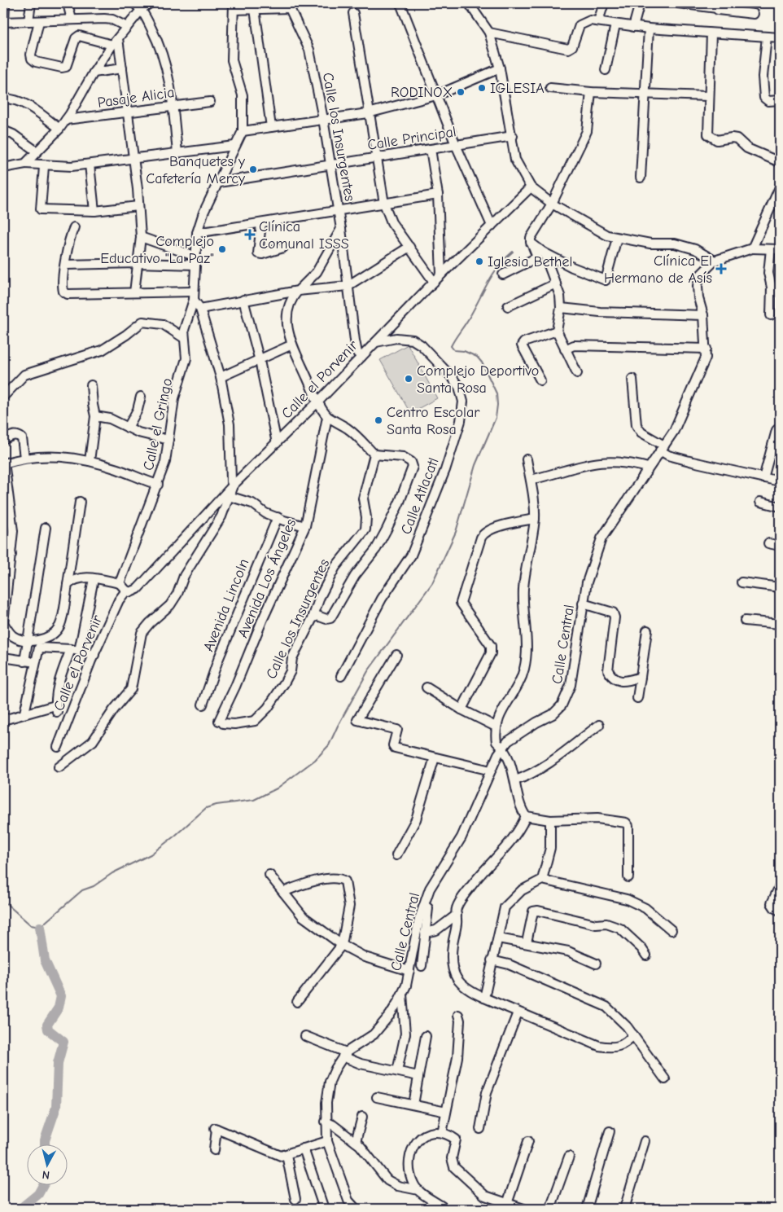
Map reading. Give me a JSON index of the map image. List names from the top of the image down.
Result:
{
  "streets": {
    "street": [
      "Pasaje Alicia",
      "Calle los Insurgentes",
      "Calle Principal",
      "Calle el Porvenir",
      "Calle el Gringo",
      "Calle Atlacatl",
      "Avenida Los Ángeles",
      "Avenida Lincoln",
      "Calle Central"
    ]
  },
  "crossings": [
    ["Calle los Insurgentes", "Calle Principal"],
    ["Calle los Insurgentes", "Calle el Porvenir"],
    ["Calle los Insurgentes", "Avenida Los Ángeles"],
    ["Calle Principal", "Calle el Gringo"],
    ["Calle el Porvenir", "Calle Atlacatl"]
  ],
  "places": {
    "other": [
      "IGLESIA",
      "RODINOX",
      "Banquetes y Cafetería Mercy",
      "Complejo Educativo \"La Paz\"",
      "Iglesia Bethel",
      "Complejo Deportivo Santa Rosa",
      "Centro Escolar Santa Rosa"
    ],
    "health": ["Clínica Comunal ISSS", "Clínica El Hermano de Asís"]
  },
  "north": "bottom"
}
